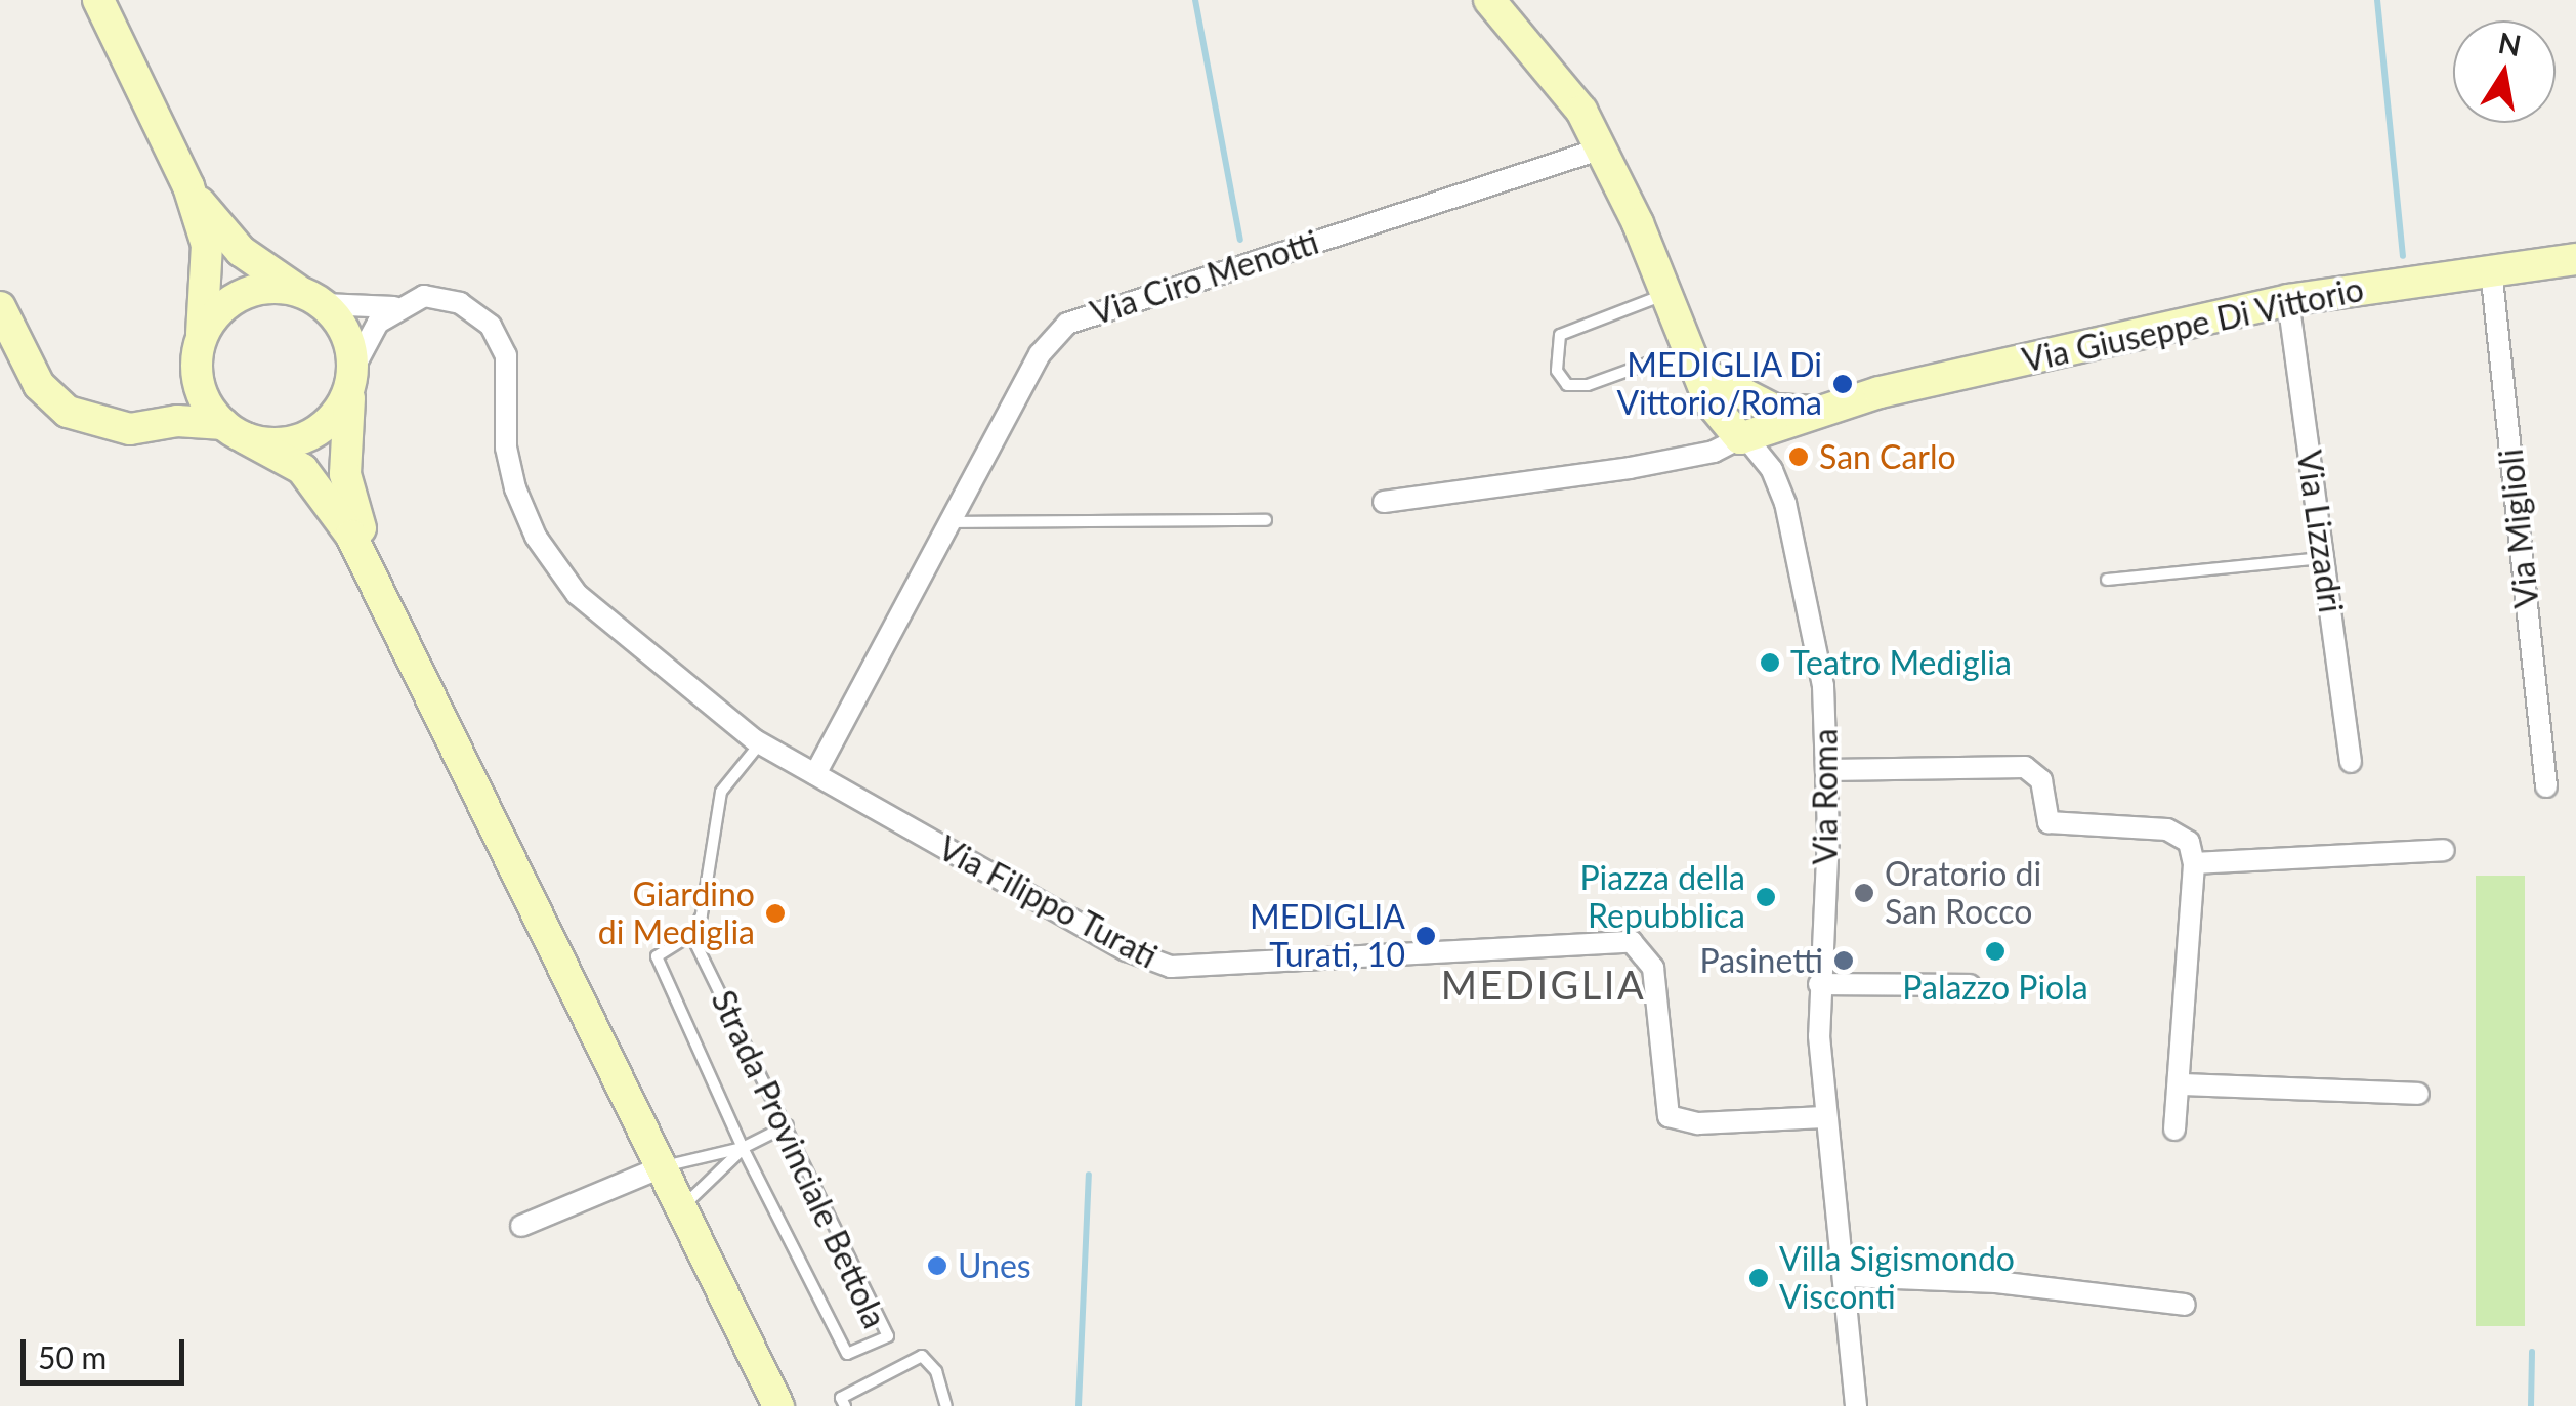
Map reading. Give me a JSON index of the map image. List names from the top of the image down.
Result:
{
  "streets": {
    "street": [
      "Via Ciro Menotti",
      "Via Giuseppe Di Vittorio",
      "Via Miglioli",
      "Via Lizzadri",
      "Via Roma",
      "Via Filippo Turati"
    ],
    "lane": ["Strada Provinciale Bettola"]
  },
  "crossings": [
    ["Via Ciro Menotti", "Via Roma"],
    ["Via Ciro Menotti", "Via Filippo Turati"],
    ["Via Giuseppe Di Vittorio", "Via Miglioli"],
    ["Via Giuseppe Di Vittorio", "Via Lizzadri"],
    ["Via Giuseppe Di Vittorio", "Via Roma"],
    ["Via Roma", "Via Filippo Turati"]
  ],
  "districts": ["MEDIGLIA"],
  "places": [
    "MEDIGLIA Di Vittorio/Roma",
    "San Carlo",
    "Teatro Mediglia",
    "Oratorio di San Rocco",
    "Piazza della Repubblica",
    "Giardino di Mediglia",
    "MEDIGLIA Turati, 10",
    "Palazzo Piola",
    "Pasinetti",
    "Unes",
    "Villa Sigismondo Visconti"
  ],
  "scale_bar": "50 m",
  "north": "top"
}
